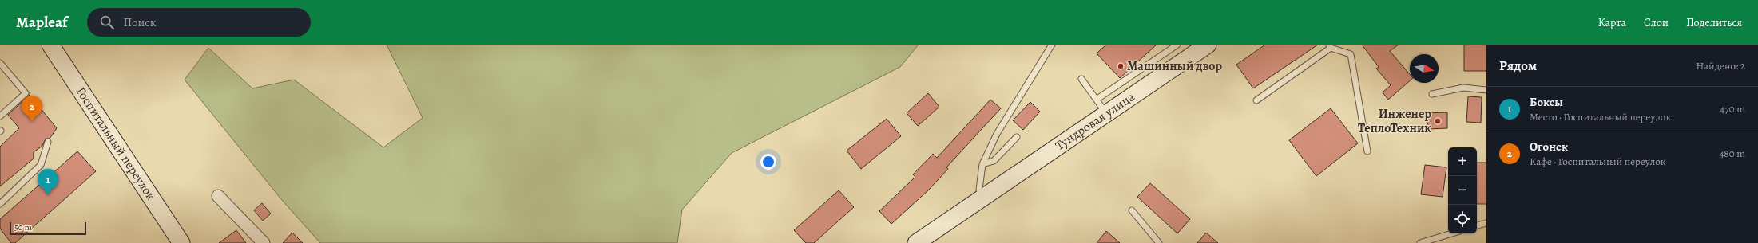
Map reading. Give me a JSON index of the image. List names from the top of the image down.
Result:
{
  "streets": {
    "main road": ["Тундровая улица", "Госпитальный переулок"]
  },
  "places": ["Машинный двор", "Инженер ТеплоТехник"],
  "scale_bar": "50 m",
  "north": "right",
  "page": {
    "header": "Mapleaf",
    "search": "Поиск",
    "nav": ["Карта", "Слои", "Поделиться"],
    "heading": ["Рядом", "Найдено: 2"],
    "list": [
      {
        "mark": "1",
        "name": "Боксы",
        "note": "Место · Госпитальный переулок",
        "value": "470 m"
      },
      {
        "mark": "2",
        "name": "Огонек",
        "note": "Кафе · Госпитальный переулок",
        "value": "480 m"
      }
    ],
    "pins": ["2", "1"],
    "map_buttons": ["+", "−"],
    "scale": "50 m"
  }
}
